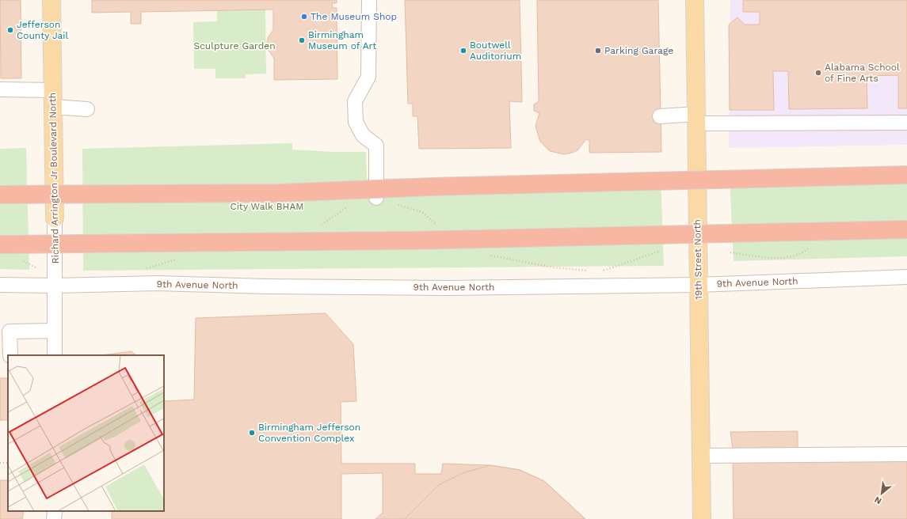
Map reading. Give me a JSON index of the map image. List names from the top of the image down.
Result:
{
  "streets": {
    "main road": ["Richard Arrington Jr Boulevard North", "19th Street North"],
    "street": ["9th Avenue North"]
  },
  "crossings": [
    ["Richard Arrington Jr Boulevard North", "9th Avenue North"],
    ["19th Street North", "9th Avenue North"]
  ],
  "parks": ["Sculpture Garden", "City Walk BHAM"],
  "places": [
    "The Museum Shop",
    "Jefferson County Jail",
    "Birmingham Museum of Art",
    "Boutwell Auditorium",
    "Parking Garage",
    "Alabama School of Fine Arts",
    "Birmingham Jefferson Convention Complex"
  ],
  "north": "bottom left"
}
